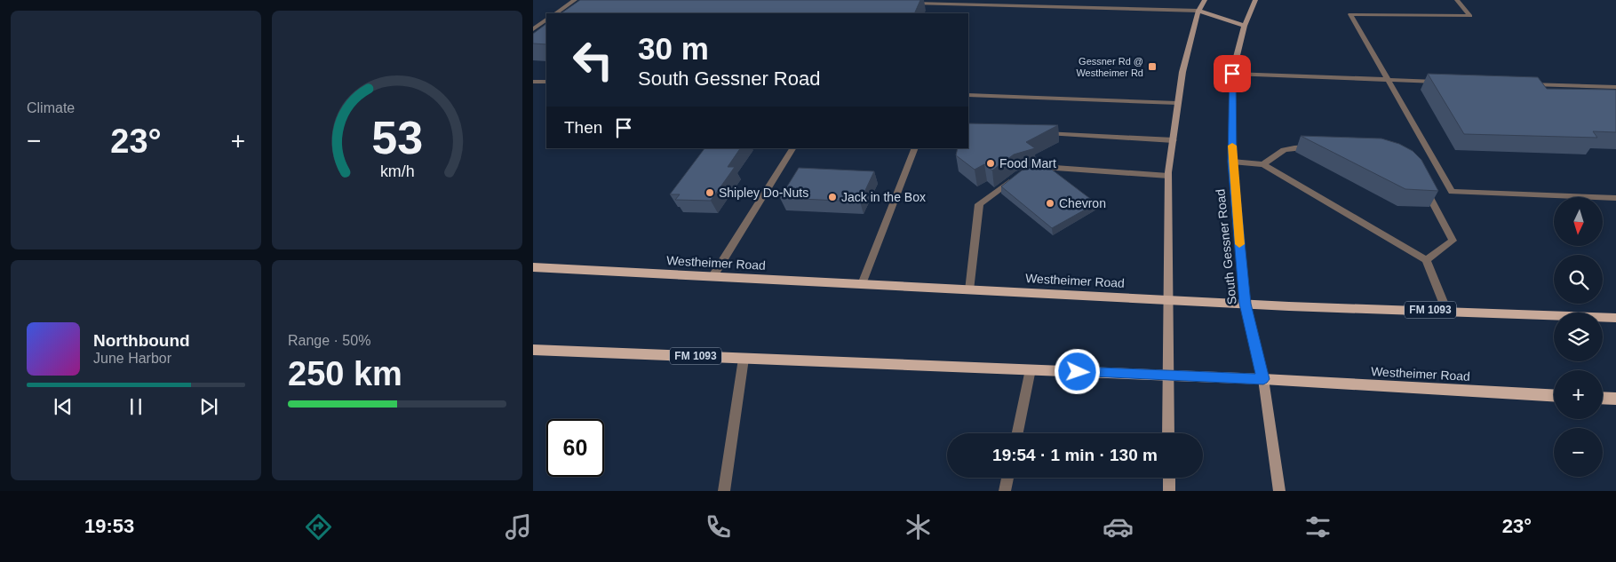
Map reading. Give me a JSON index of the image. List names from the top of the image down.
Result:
{
  "streets": {
    "main road": ["South Gessner Road", "Westheimer Road", "FM 1093"]
  },
  "crossings": [
    ["South Gessner Road", "Westheimer Road"]
  ],
  "places": {
    "transit": ["Gessner Rd @ Westheimer Rd"],
    "other": [
      "Food Mart",
      "Shipley Do-Nuts",
      "Jack in the Box",
      "Chevron"
    ]
  },
  "north": "bottom",
  "page": {
    "tile": [
      "Climate",
      ["Range · 50%", "250 km"]
    ],
    "turn": ["30 m", "South Gessner Road"],
    "then": "Then",
    "heat": ["−", "23°", "+"],
    "map_buttons": ["+", "−"],
    "song": ["Northbound", "June Harbor"],
    "limit": "60",
    "trip": "19:54 · 1 min · 130 m",
    "tabs": ["19:53", "23°"],
    "gauge": ["53", "km/h"]
  }
}
